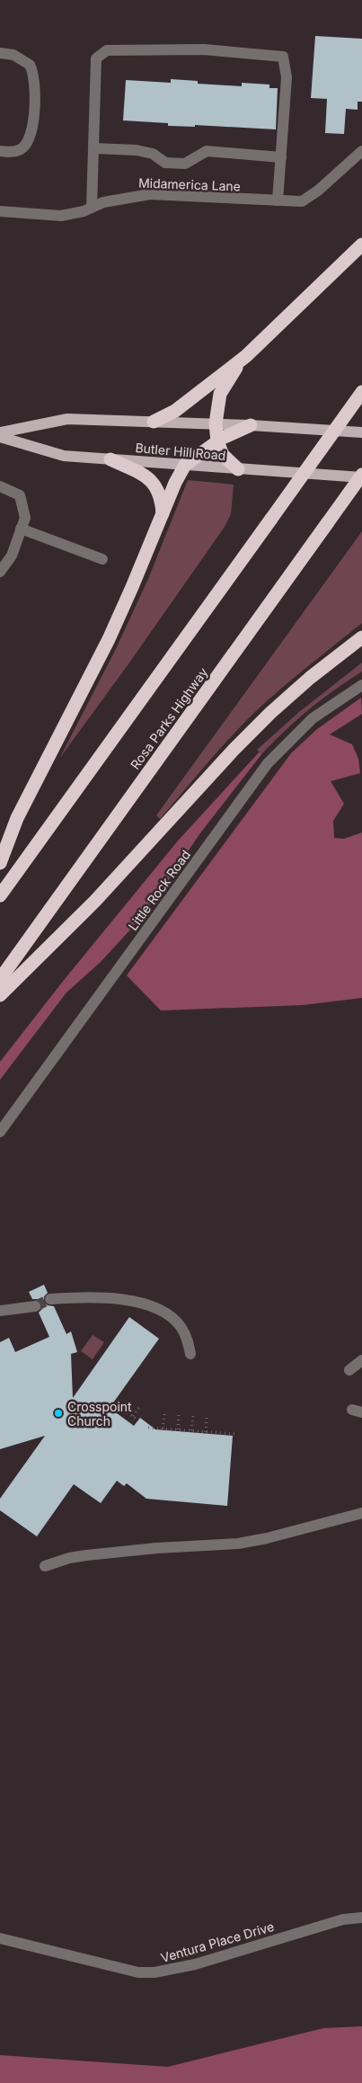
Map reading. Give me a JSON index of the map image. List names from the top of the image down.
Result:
{
  "streets": {
    "highway": ["Rosa Parks Highway"],
    "main road": ["Butler Hill Road"],
    "street": ["Midamerica Lane", "Little Rock Road", "Ventura Place Drive"]
  },
  "crossings": [
    ["Butler Hill Road", "Rosa Parks Highway"]
  ],
  "places": ["Crosspoint Church"]
}
